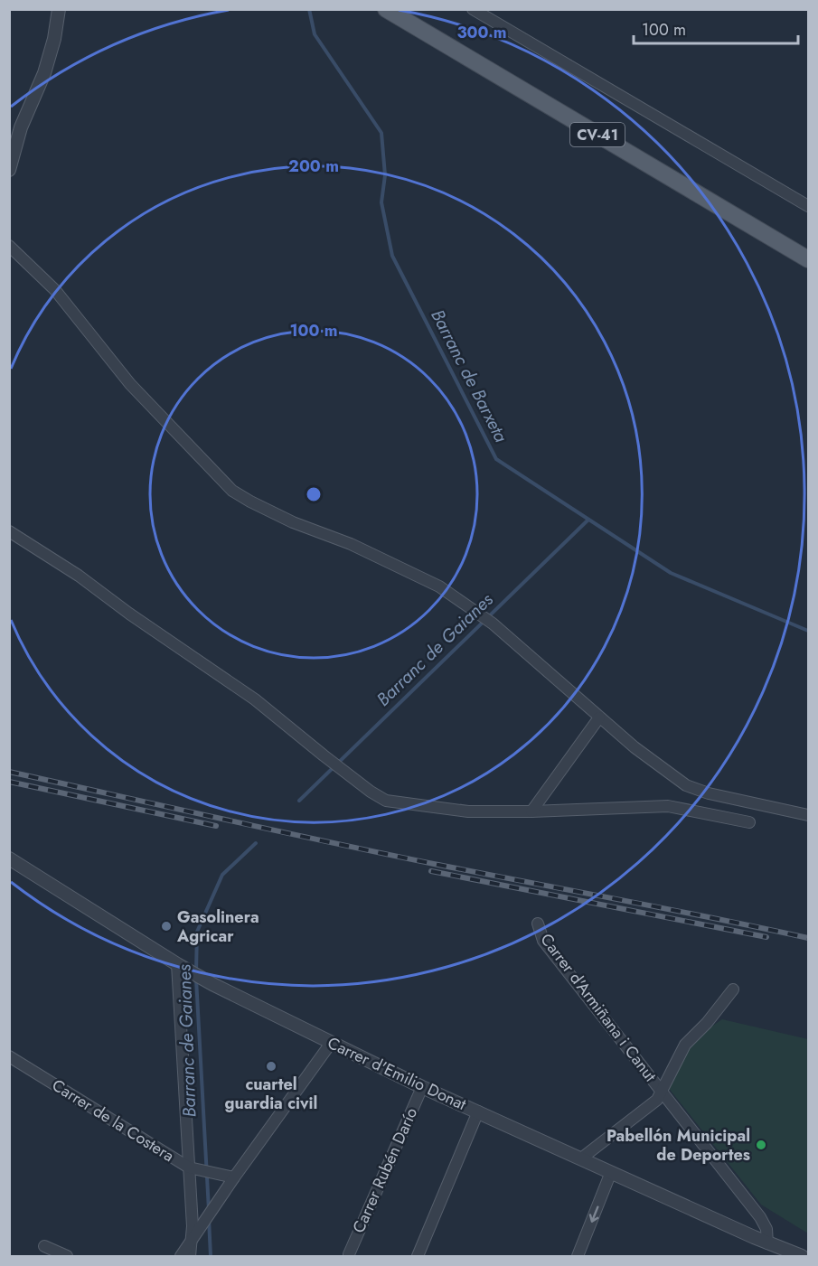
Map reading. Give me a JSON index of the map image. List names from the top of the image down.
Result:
{
  "streets": {
    "main road": ["CV-41"],
    "street": [
      "Carrer d'Armiñana i Canut",
      "Carrer d'Emilio Donat",
      "Carrer de la Costera",
      "Carrer Rubén Darío"
    ]
  },
  "crossings": [
    ["Carrer d'Armiñana i Canut", "Carrer d'Emilio Donat"],
    ["Carrer d'Emilio Donat", "Carrer Rubén Darío"]
  ],
  "water": ["Barranc de Barxeta", "Barranc de Gaianes"],
  "places": ["Gasolinera Agricar", "cuartel guardia civil", "Pabellón Municipal de Deportes"],
  "scale_bar": "100 m",
  "rings": ["300 m", "200 m", "100 m"]
}
